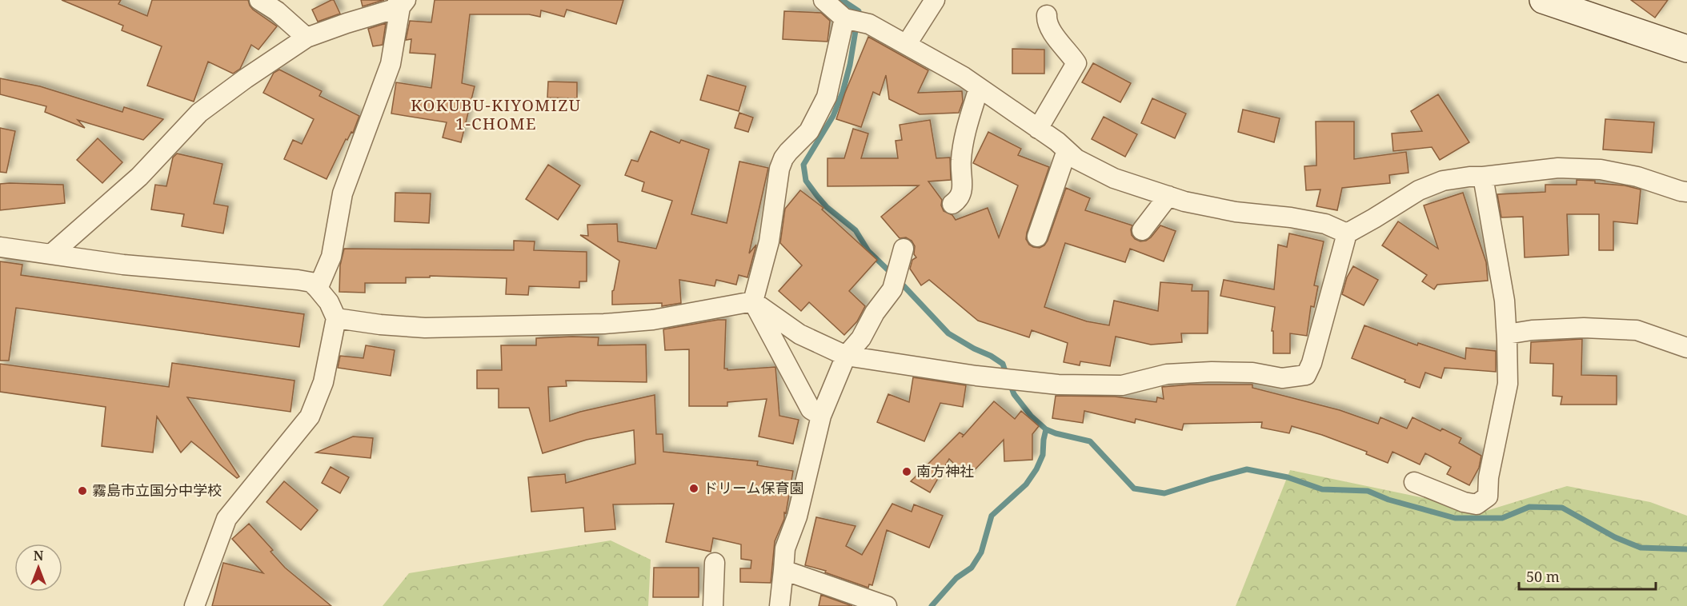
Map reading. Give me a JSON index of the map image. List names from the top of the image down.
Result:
{
  "districts": ["KOKUBU-KIYOMIZU 1-CHOME"],
  "places": ["南方神社", "ドリーム保育園", "霧島市立国分中学校"],
  "scale_bar": "50 m",
  "north": "top"
}
